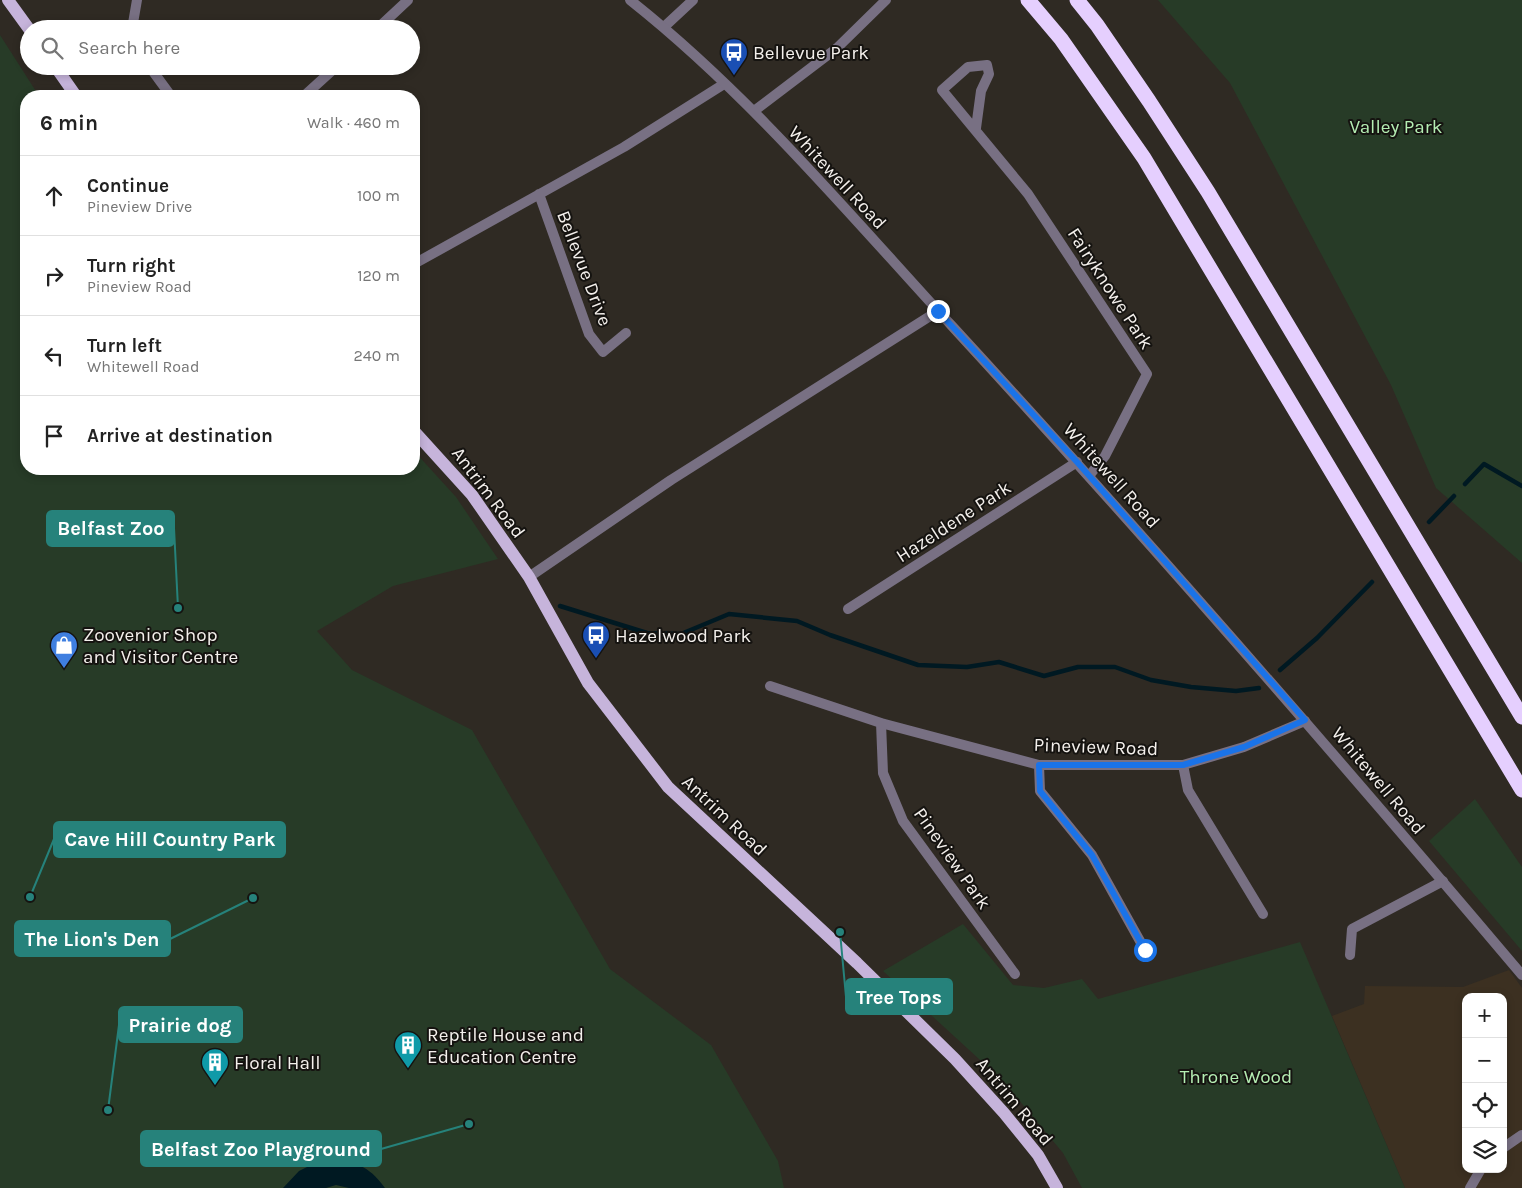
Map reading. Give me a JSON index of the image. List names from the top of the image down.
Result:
{
  "streets": {
    "main road": ["Antrim Road"],
    "street": [
      "Whitewell Road",
      "Bellevue Drive",
      "Fairyknowe Park",
      "Hazeldene Park",
      "Pineview Road",
      "Pineview Park"
    ]
  },
  "crossings": [
    ["Whitewell Road", "Fairyknowe Park"],
    ["Whitewell Road", "Hazeldene Park"],
    ["Whitewell Road", "Pineview Road"],
    ["Pineview Road", "Pineview Park"]
  ],
  "parks": ["Valley Park", "Throne Wood"],
  "places": {
    "bus stop": ["Bellevue Park", "Hazelwood Park"],
    "other": [
      "Belfast Zoo",
      "Cave Hill Country Park",
      "The Lion's Den",
      "Tree Tops",
      "Prairie dog",
      "Belfast Zoo Playground"
    ],
    "shop": ["Zoovenior Shop and Visitor Centre"],
    "building": ["Reptile House and Education Centre", "Floral Hall"]
  },
  "page": {
    "search": "Search here",
    "heading": ["6 min", "Walk · 460 m"],
    "list": [
      ["Continue", "Pineview Drive", "100 m"],
      ["Turn right", "Pineview Road", "120 m"],
      ["Turn left", "Whitewell Road", "240 m"],
      "Arrive at destination"
    ],
    "map_buttons": ["+", "−"]
  }
}
